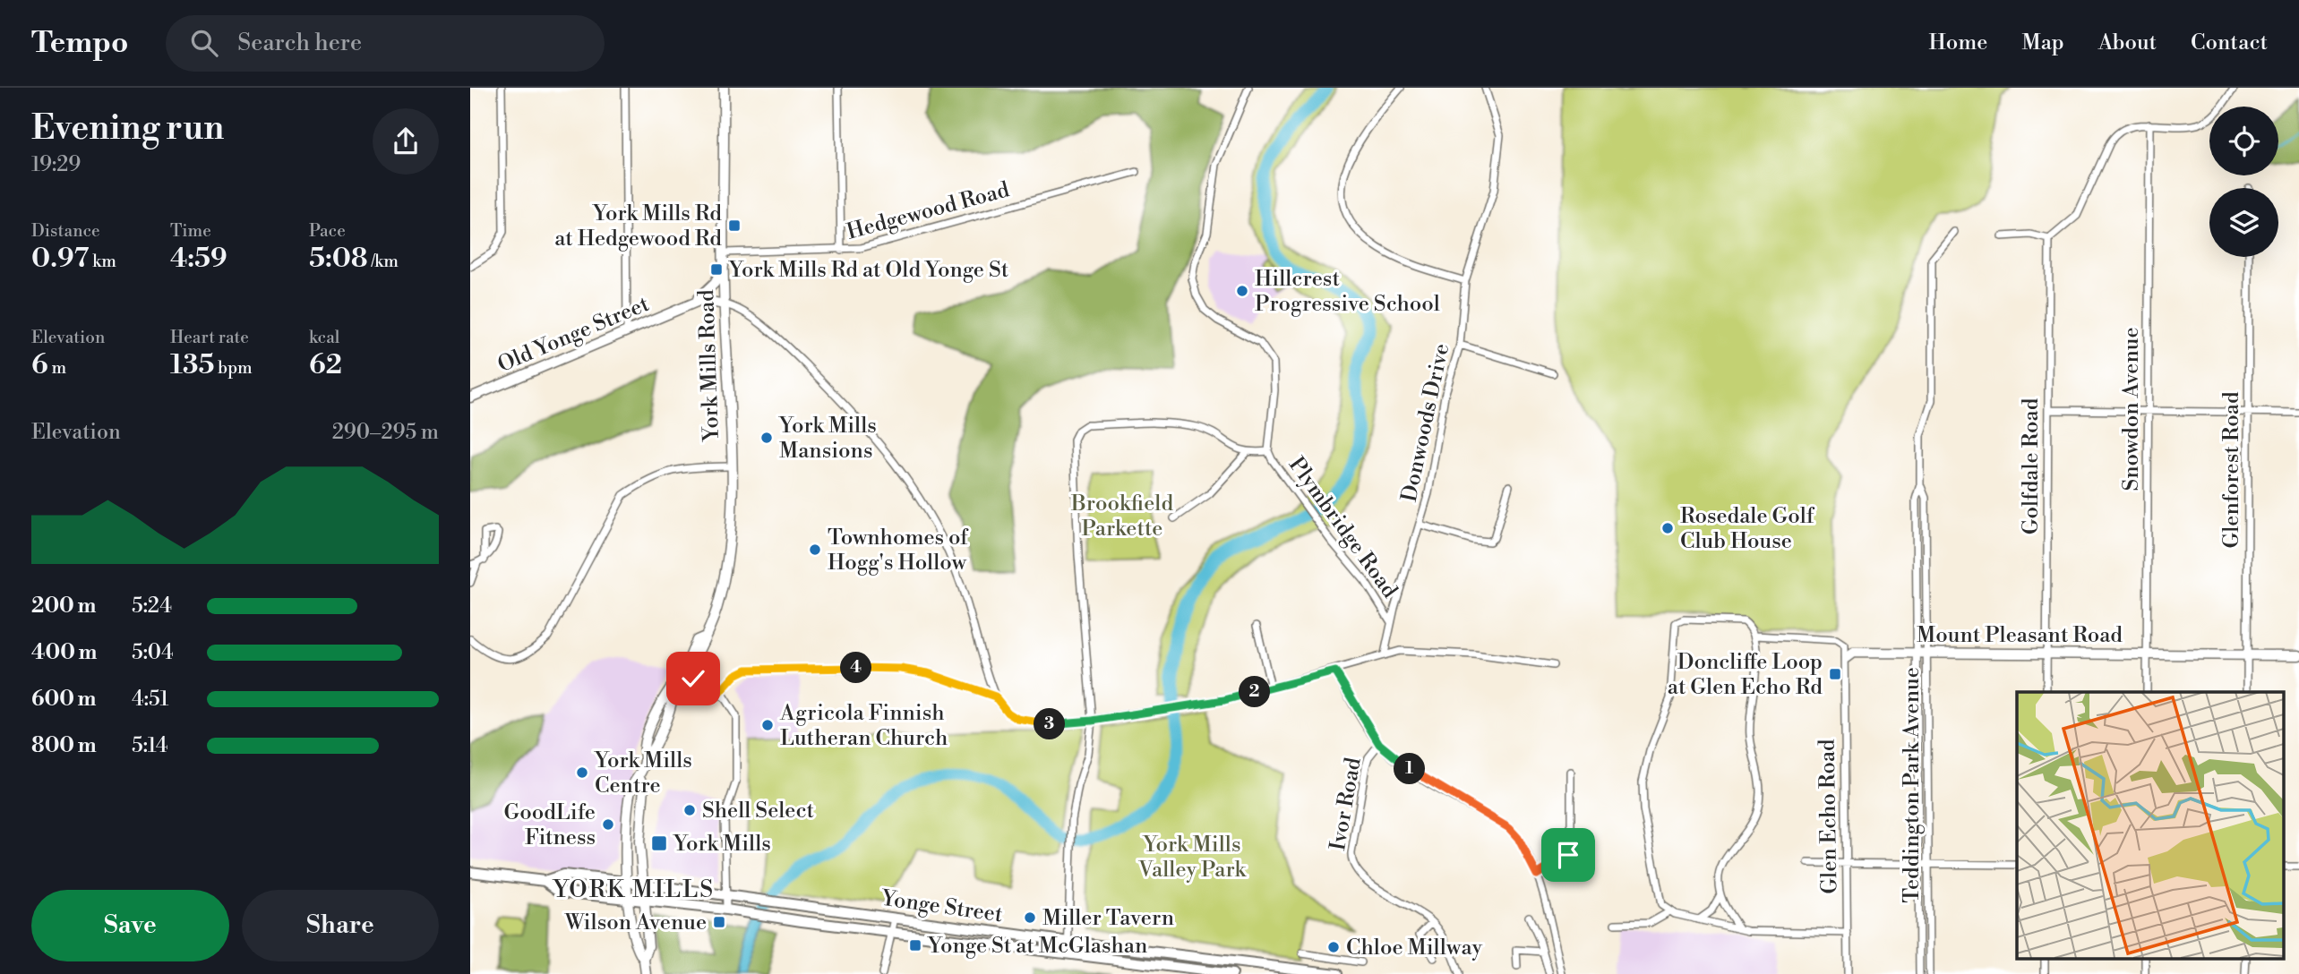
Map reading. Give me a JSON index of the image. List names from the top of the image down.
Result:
{
  "streets": {
    "main road": [
      "Old Yonge Street",
      "York Mills Road",
      "Mount Pleasant Road",
      "Yonge Street"
    ],
    "street": [
      "Hedgewood Road",
      "Snowdon Avenue",
      "Donwoods Drive",
      "Golfdale Road",
      "Glenforest Road",
      "Plymbridge Road",
      "Teddington Park Avenue",
      "Ivor Road",
      "Glen Echo Road"
    ]
  },
  "crossings": [
    ["Hedgewood Road", "York Mills Road"],
    ["York Mills Road", "Yonge Street"],
    ["Snowdon Avenue", "Mount Pleasant Road"],
    ["Donwoods Drive", "Plymbridge Road"],
    ["Golfdale Road", "Mount Pleasant Road"],
    ["Glenforest Road", "Mount Pleasant Road"],
    ["Mount Pleasant Road", "Teddington Park Avenue"],
    ["Mount Pleasant Road", "Glen Echo Road"]
  ],
  "districts": ["YORK MILLS"],
  "parks": ["Brookfield Parkette", "York Mills Valley Park"],
  "places": {
    "transit": [
      "York Mills Rd at Hedgewood Rd",
      "York Mills Rd at Old Yonge St",
      "Doncliffe Loop at Glen Echo Rd",
      "York Mills",
      "Wilson Avenue",
      "Yonge St at McGlashan"
    ],
    "other": [
      "Hillcrest Progressive School",
      "York Mills Mansions",
      "Rosedale Golf Club House",
      "Townhomes of Hogg's Hollow",
      "Agricola Finnish Lutheran Church",
      "York Mills Centre",
      "Shell Select",
      "GoodLife Fitness",
      "Miller Tavern",
      "Chloe Millway"
    ]
  },
  "page": {
    "header": "Tempo",
    "search": "Search here",
    "nav": [
      "Home",
      "Map",
      "About",
      "Contact"
    ],
    "heading": ["Evening run", "19:29"],
    "stats": [
      ["Distance", "0.97 km"],
      ["Time", "4:59"],
      ["Pace", "5:08 /km"],
      ["Elevation", "6 m"],
      ["Heart rate", "135 bpm"],
      ["kcal", "62"]
    ],
    "chart": ["Elevation", "290–295 m"],
    "list": [
      {
        "name": "200 m",
        "note": "5:24"
      },
      {
        "name": "400 m",
        "note": "5:04"
      },
      {
        "name": "600 m",
        "note": "4:51"
      },
      {
        "name": "800 m",
        "note": "5:14"
      }
    ],
    "pins": [
      "4",
      "2",
      "3",
      "1"
    ],
    "buttons": ["Save", "Share"]
  }
}
